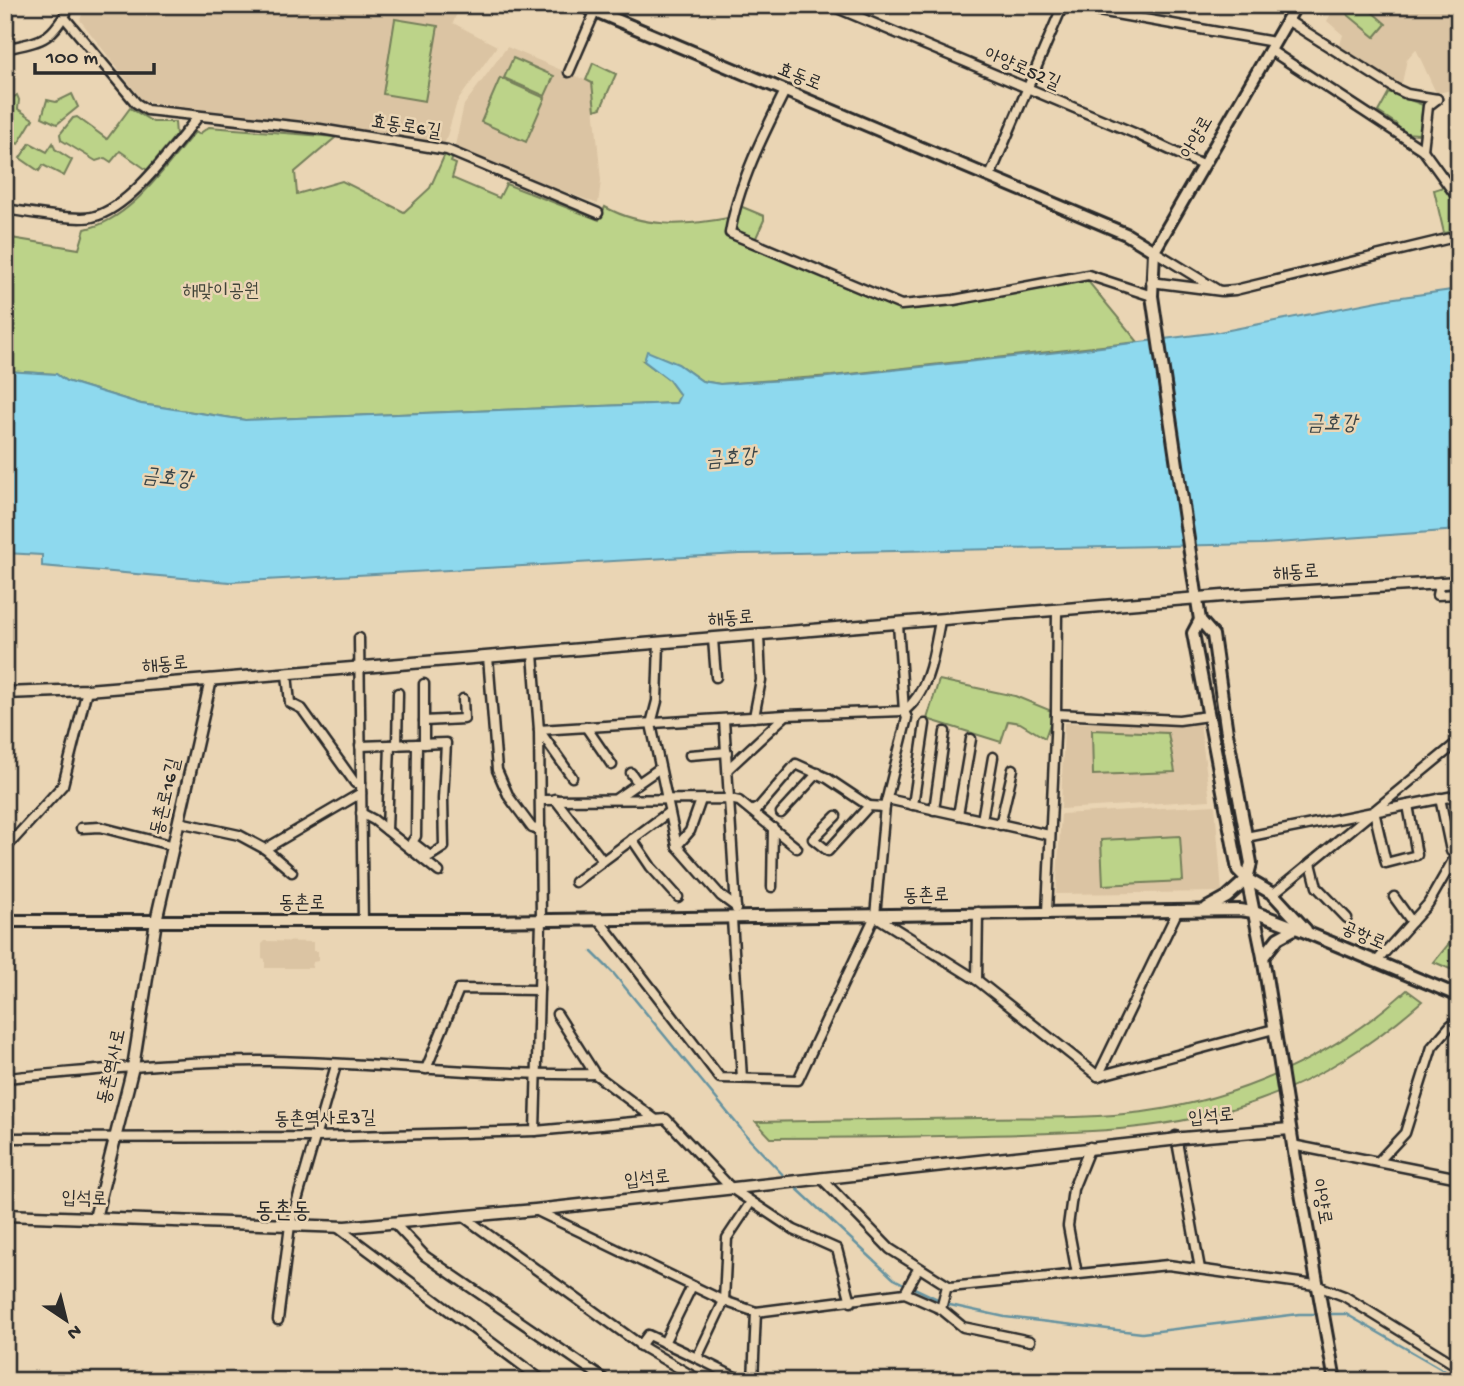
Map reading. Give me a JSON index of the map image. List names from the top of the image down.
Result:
{
  "streets": {
    "main road": [
      "효동로",
      "아양로",
      "동촌로",
      "공항로"
    ],
    "street": [
      "아양로52길",
      "효동로6길",
      "해동로",
      "동촌로16길",
      "동촌역사로",
      "입석로",
      "동촌역사로3길"
    ]
  },
  "crossings": [
    ["아양로52길", "아양로"],
    ["효동로", "아양로"],
    ["아양로", "해동로"],
    ["아양로", "동촌로"],
    ["아양로", "공항로"],
    ["아양로", "입석로"],
    ["해동로", "동촌로16길"],
    ["동촌로16길", "동촌로"],
    ["동촌로16길", "동촌역사로"],
    ["동촌로", "공항로"],
    ["동촌로", "동촌역사로"],
    ["동촌역사로", "입석로"],
    ["동촌역사로", "동촌역사로3길"],
    ["입석로", "동촌역사로3길"]
  ],
  "districts": ["동촌동"],
  "water": ["금호강"],
  "parks": ["해맞이공원"],
  "scale_bar": "100 m",
  "north": "bottom right"
}
